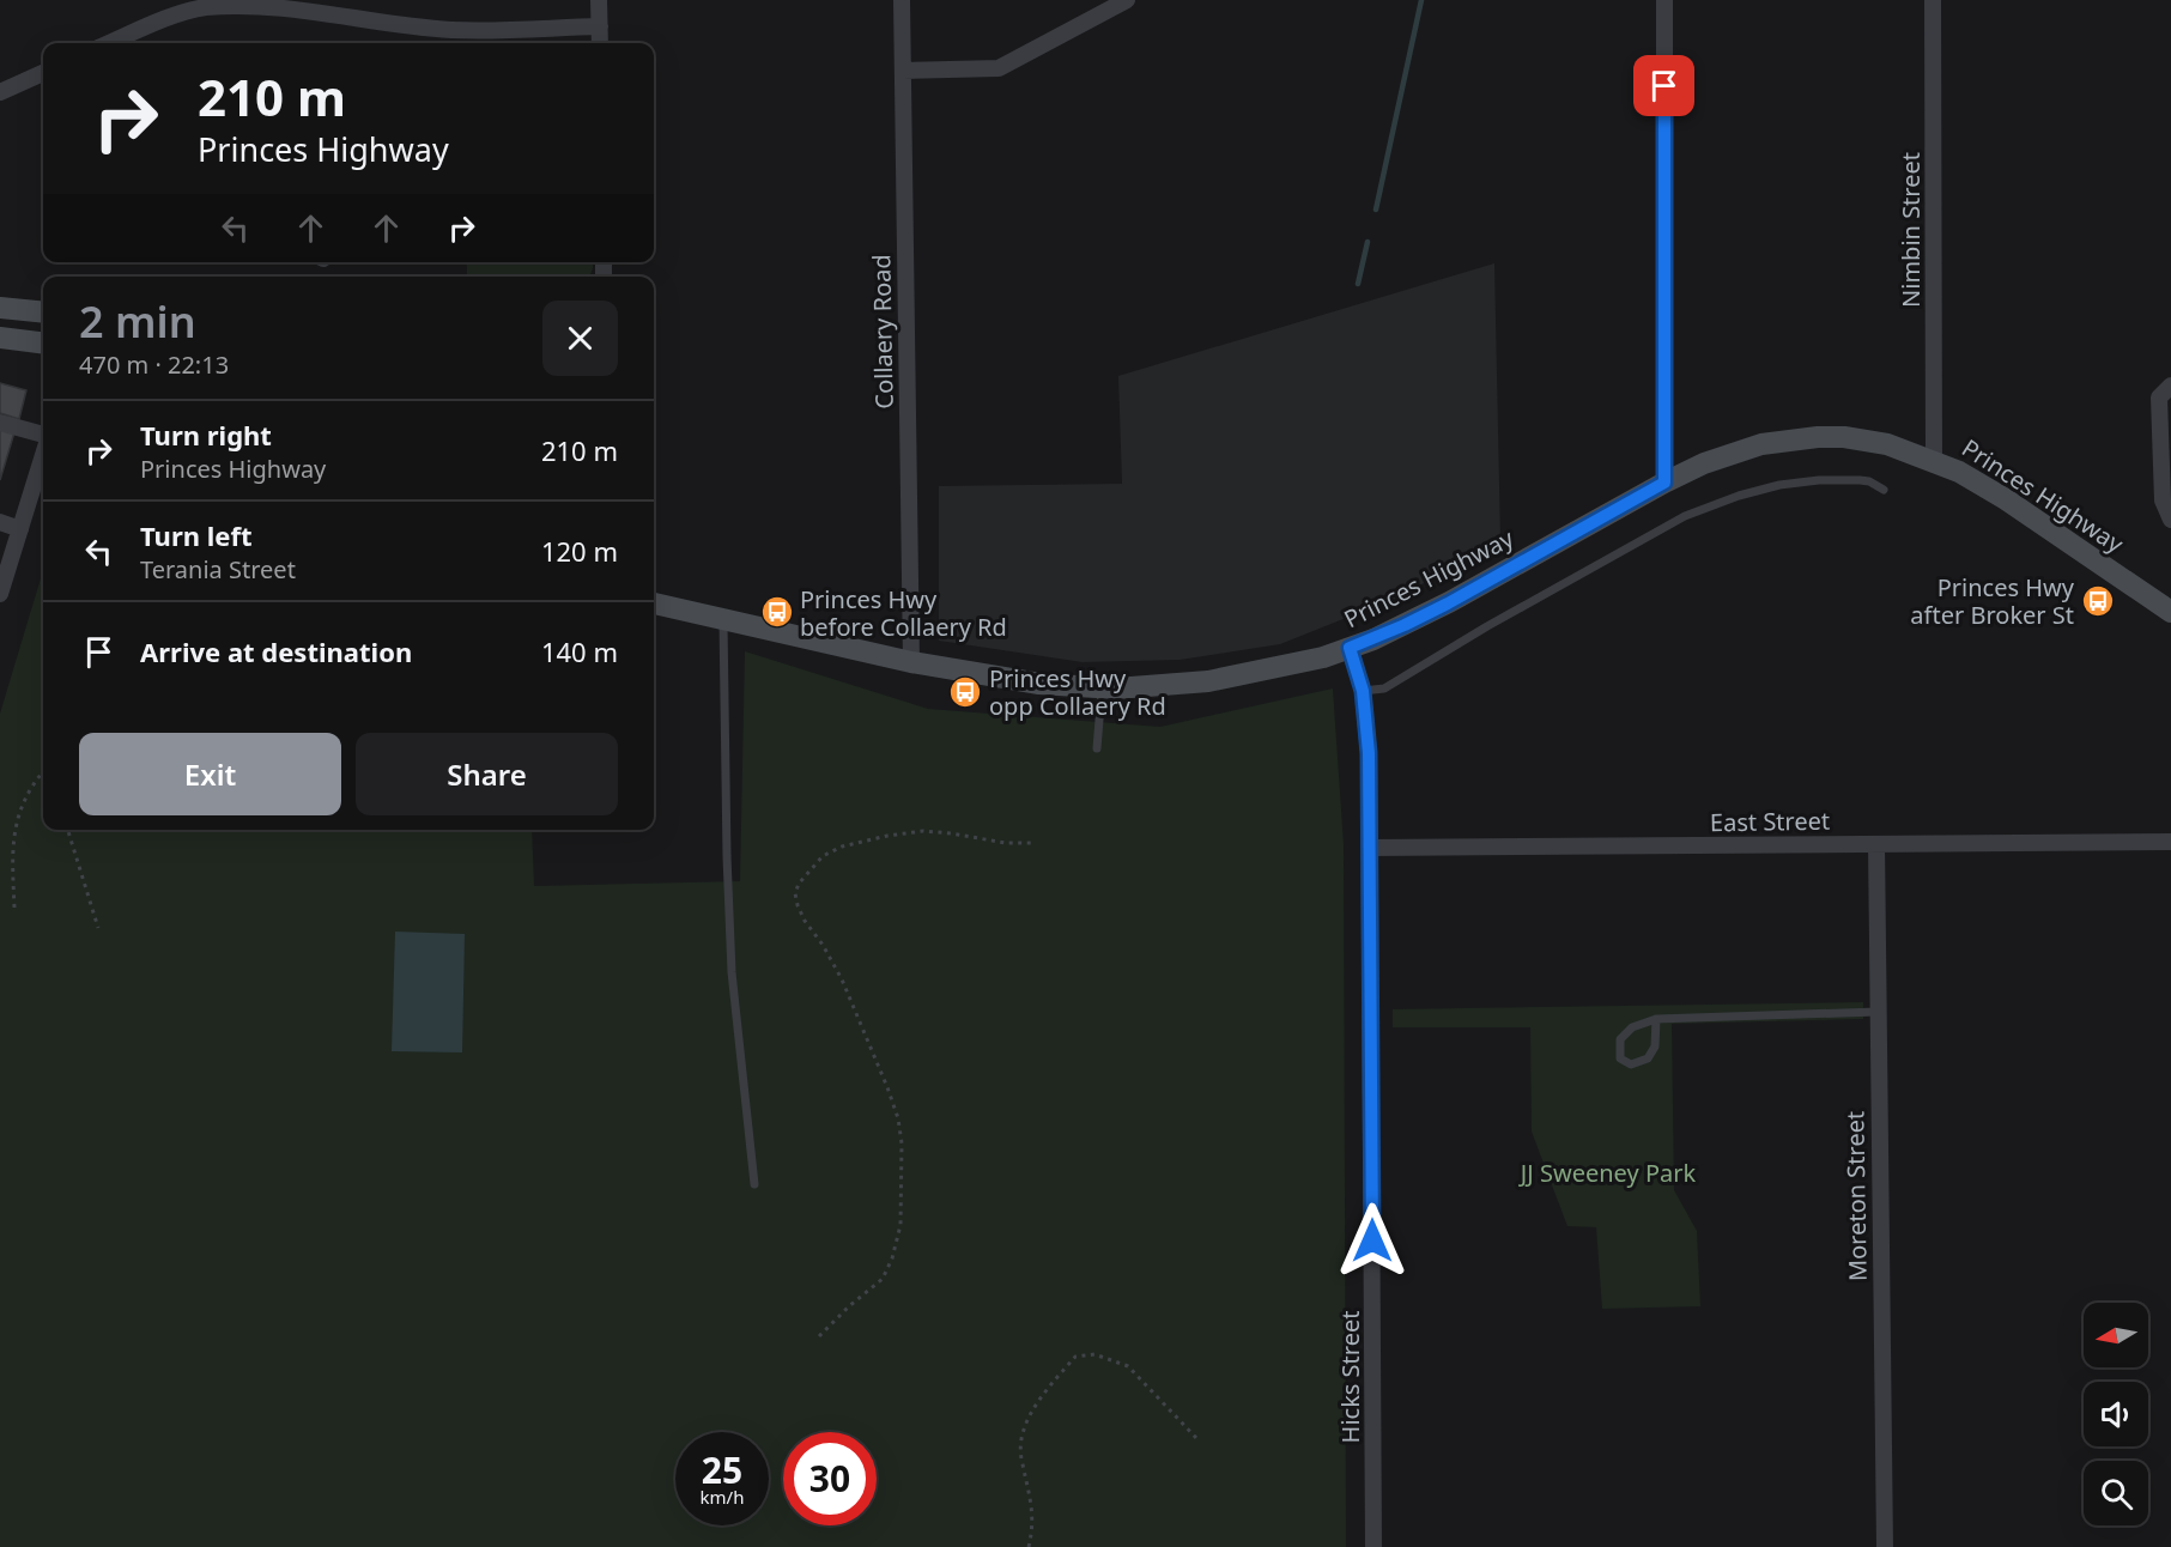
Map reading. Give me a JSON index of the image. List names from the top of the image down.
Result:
{
  "streets": {
    "main road": ["Princes Highway"],
    "street": [
      "Nimbin Street",
      "Collaery Road",
      "East Street",
      "Moreton Street",
      "Hicks Street"
    ]
  },
  "crossings": [
    ["Nimbin Street", "Princes Highway"],
    ["Collaery Road", "Princes Highway"],
    ["Princes Highway", "Hicks Street"],
    ["East Street", "Moreton Street"],
    ["East Street", "Hicks Street"]
  ],
  "parks": ["JJ Sweeney Park"],
  "places": {
    "bus stop": ["Princes Hwy after Broker St", "Princes Hwy before Collaery Rd", "Princes Hwy opp Collaery Rd"]
  },
  "north": "left",
  "page": {
    "turn": ["210 m", "Princes Highway"],
    "heading": ["2 min", "470 m · 22:13"],
    "list": [
      {
        "name": "Turn right",
        "note": "Princes Highway",
        "value": "210 m"
      },
      {
        "name": "Turn left",
        "note": "Terania Street",
        "value": "120 m"
      },
      {
        "name": "Arrive at destination",
        "value": "140 m"
      }
    ],
    "buttons": ["Exit", "Share"],
    "speed": "25 km/h",
    "limit": "30"
  }
}
